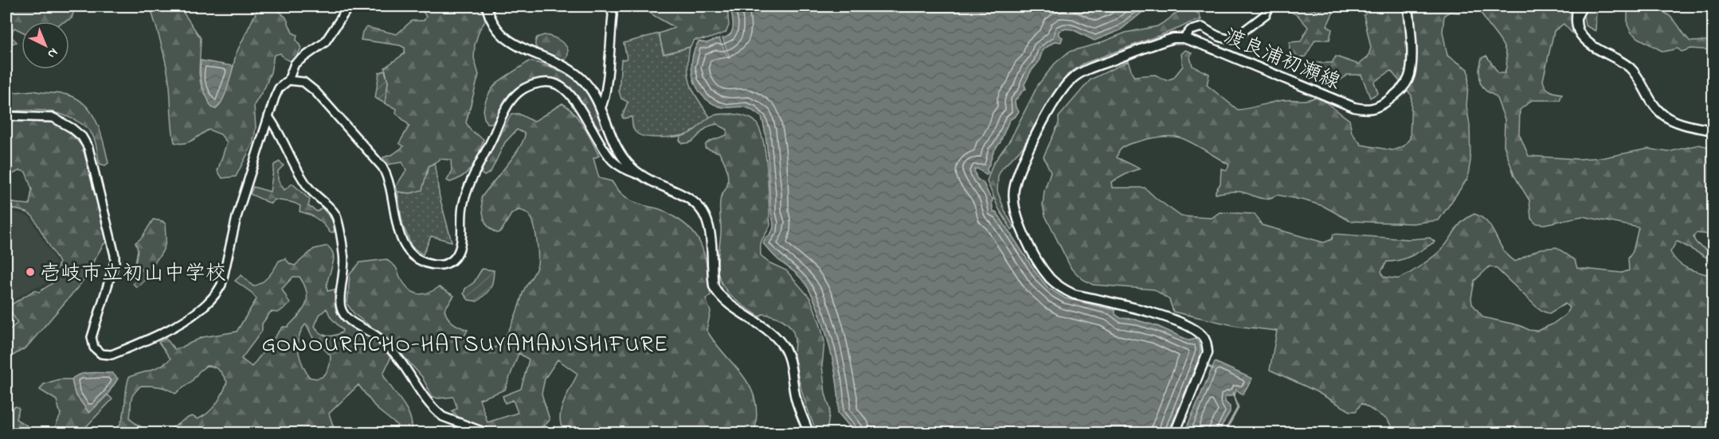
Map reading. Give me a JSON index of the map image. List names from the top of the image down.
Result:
{
  "streets": {
    "main road": ["渡良浦初瀬線"]
  },
  "districts": ["GONOURACHO-HATSUYAMANISHIFURE"],
  "places": ["壱岐市立初山中学校"],
  "north": "bottom right"
}
